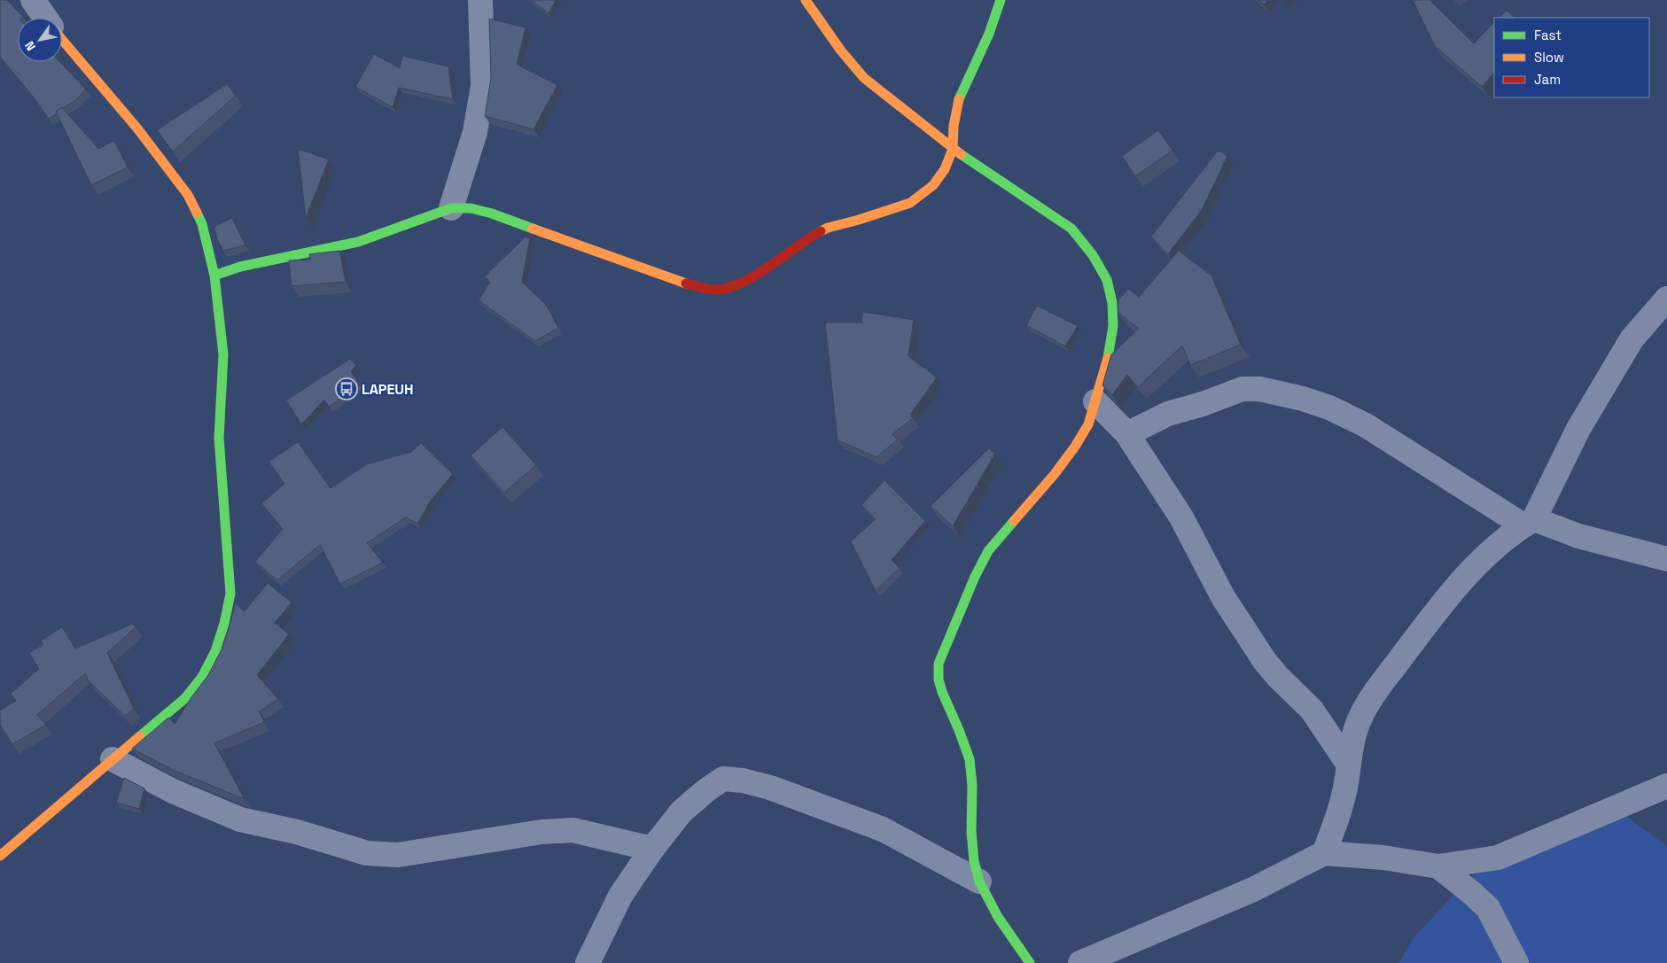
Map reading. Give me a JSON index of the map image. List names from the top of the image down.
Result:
{
  "places": {
    "bus stop": ["LAPEUH"]
  },
  "legend": ["Fast", "Slow", "Jam"],
  "north": "bottom left"
}
